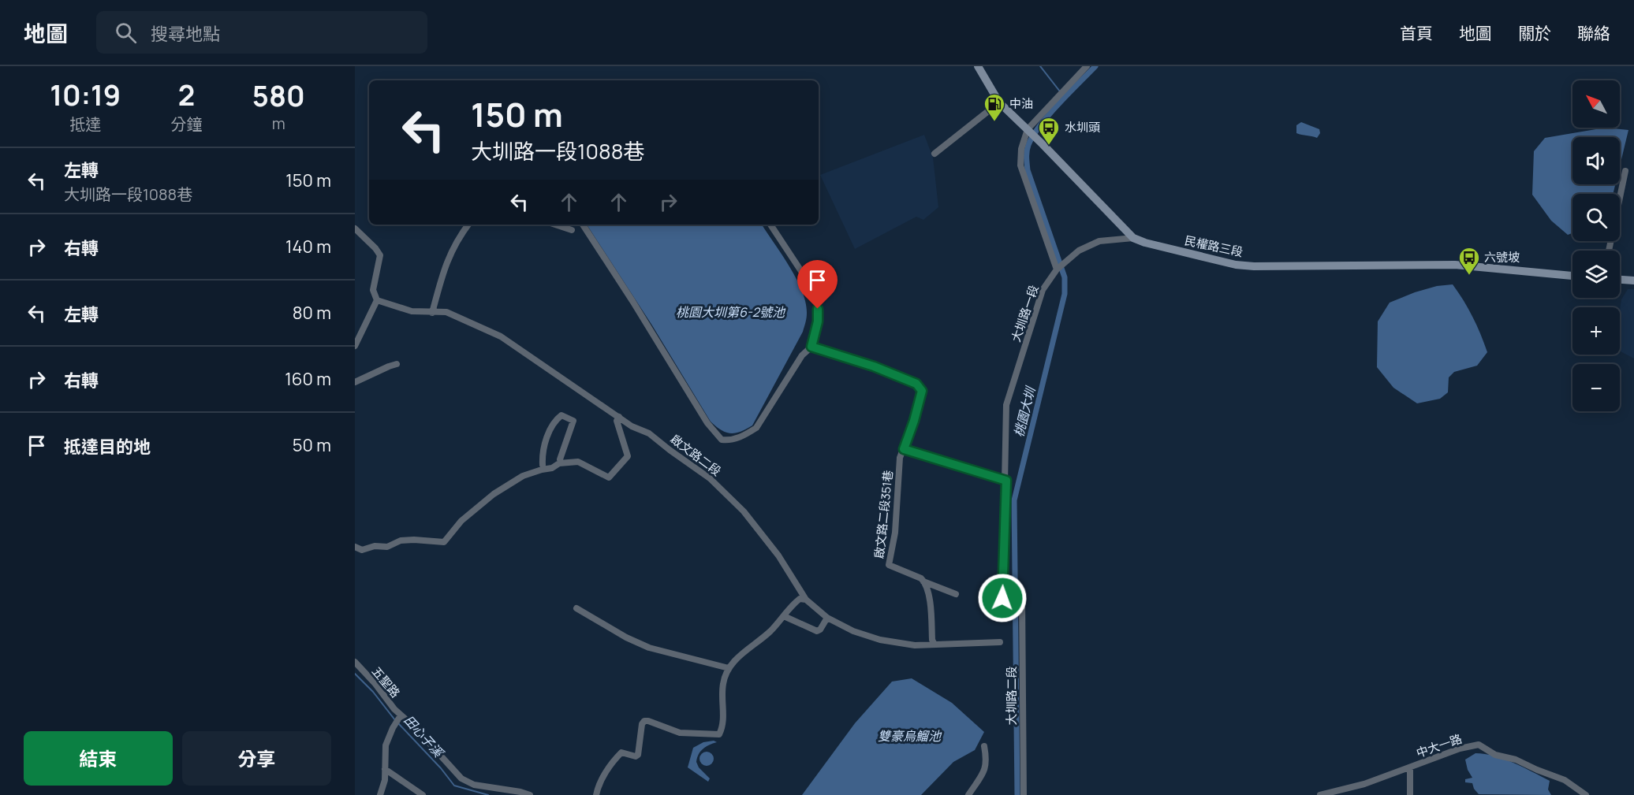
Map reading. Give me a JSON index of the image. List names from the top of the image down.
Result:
{
  "streets": {
    "street": [
      "民權路三段",
      "大圳路一段",
      "啟文路二段",
      "啟文路二段351巷",
      "五聖路",
      "大圳路二段",
      "中大一路"
    ]
  },
  "crossings": [
    ["民權路三段", "大圳路一段"],
    ["大圳路一段", "大圳路二段"]
  ],
  "water": [
    "桃園大圳第6-2號池",
    "桃園大圳",
    "田心子溪",
    "雙豪烏鰡池"
  ],
  "places": {
    "fuel station": ["中油"],
    "bus stop": ["水圳頭", "六號坡"]
  },
  "north": "top left",
  "page": {
    "header": "地圖",
    "search": "搜尋地點",
    "nav": [
      "首頁",
      "地圖",
      "關於",
      "聯絡"
    ],
    "eta": [
      "10:19",
      "抵達",
      "2",
      "分鐘",
      "580",
      "m"
    ],
    "map_buttons": ["+", "−"],
    "turn": ["150 m", "大圳路一段1088巷"],
    "list": [
      {
        "name": "左轉",
        "note": "大圳路一段1088巷",
        "value": "150 m"
      },
      {
        "name": "右轉",
        "value": "140 m"
      },
      {
        "name": "左轉",
        "value": "80 m"
      },
      {
        "name": "右轉",
        "value": "160 m"
      },
      {
        "name": "抵達目的地",
        "value": "50 m"
      }
    ],
    "buttons": ["結束", "分享"]
  }
}
